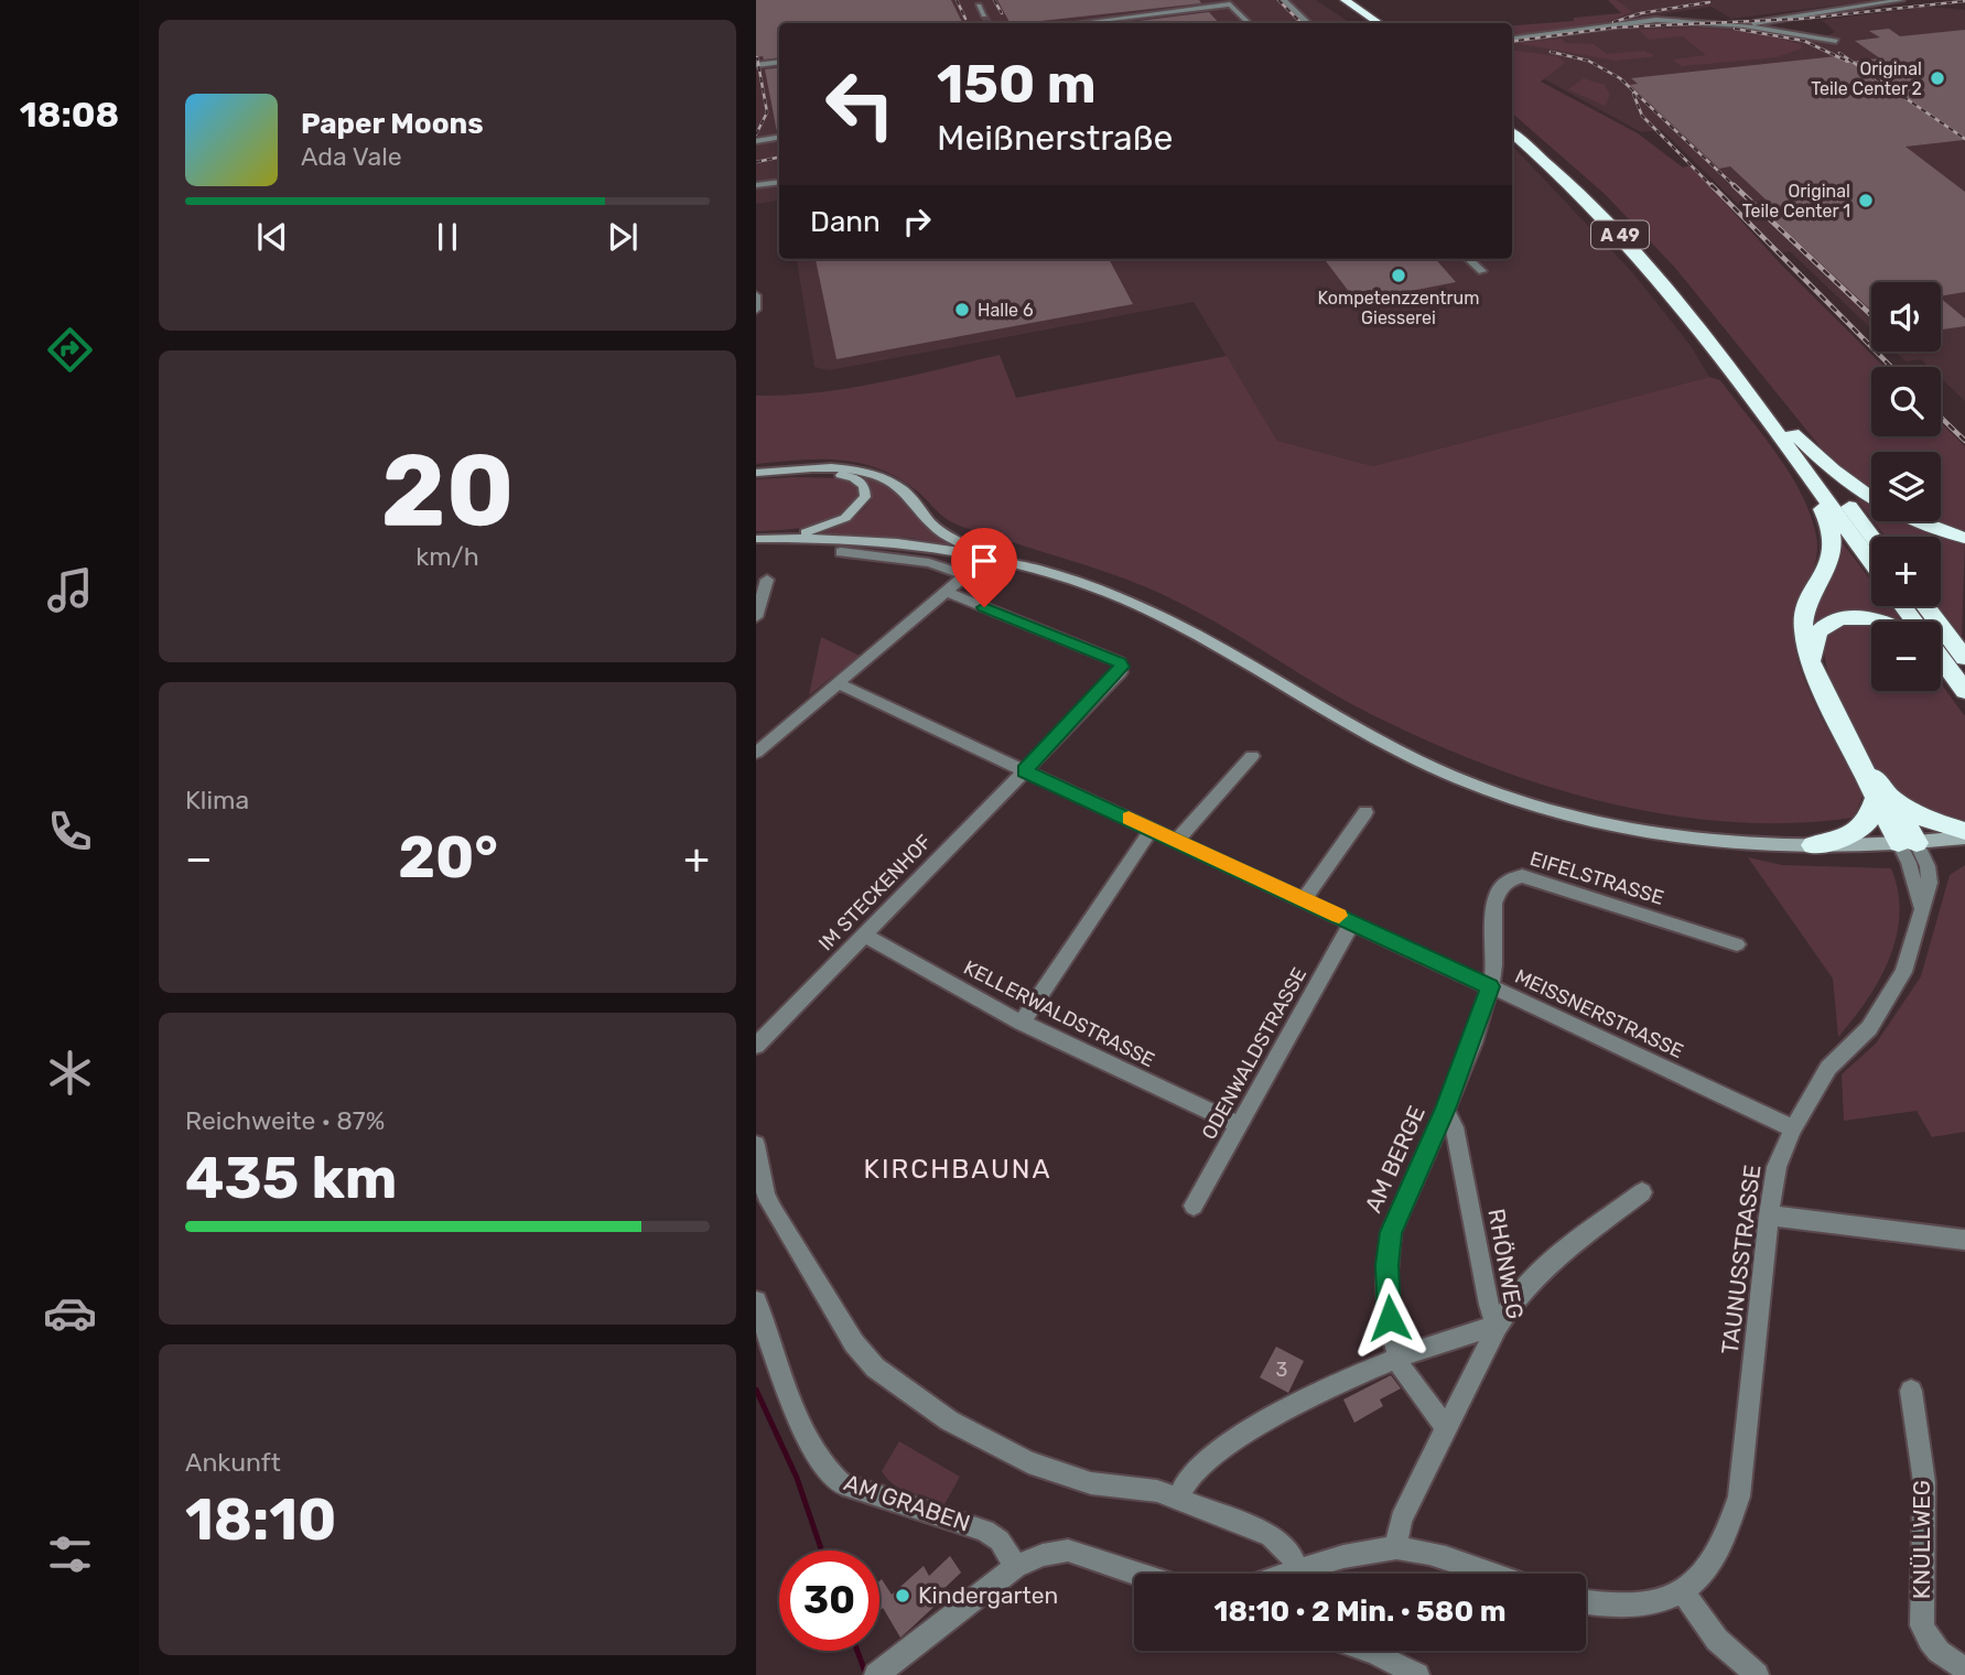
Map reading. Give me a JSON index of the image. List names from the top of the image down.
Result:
{
  "streets": {
    "highway": ["A 49"],
    "street": [
      "EIFELSTRASSE",
      "IM STECKENHOF",
      "KELLERWALDSTRASSE",
      "MEISSNERSTRASSE",
      "ODENWALDSTRASSE",
      "AM BERGE",
      "TAUNUSSTRASSE",
      "RHÖNWEG",
      "AM GRABEN",
      "KNÜLLWEG"
    ]
  },
  "crossings": [
    ["EIFELSTRASSE", "MEISSNERSTRASSE"],
    ["EIFELSTRASSE", "AM BERGE"],
    ["IM STECKENHOF", "KELLERWALDSTRASSE"],
    ["IM STECKENHOF", "MEISSNERSTRASSE"],
    ["KELLERWALDSTRASSE", "ODENWALDSTRASSE"],
    ["MEISSNERSTRASSE", "ODENWALDSTRASSE"],
    ["MEISSNERSTRASSE", "AM BERGE"],
    ["MEISSNERSTRASSE", "TAUNUSSTRASSE"],
    ["AM BERGE", "RHÖNWEG"]
  ],
  "districts": ["KIRCHBAUNA"],
  "places": [
    "Original Teile Center 2",
    "Original Teile Center 1",
    "Kompetenzzentrum Giesserei",
    "Halle 6",
    "Kindergarten"
  ],
  "house_numbers": ["3"],
  "page": {
    "tabs": "18:08",
    "turn": ["150 m", "Meißnerstraße"],
    "song": ["Paper Moons", "Ada Vale"],
    "then": "Dann",
    "map_buttons": ["+", "−"],
    "tile": [
      ["20", "km/h"],
      "Klima",
      ["Reichweite · 87%", "435 km"],
      ["Ankunft", "18:10"]
    ],
    "heat": ["−", "20°", "+"],
    "limit": "30",
    "trip": "18:10 · 2 Min. · 580 m"
  }
}
